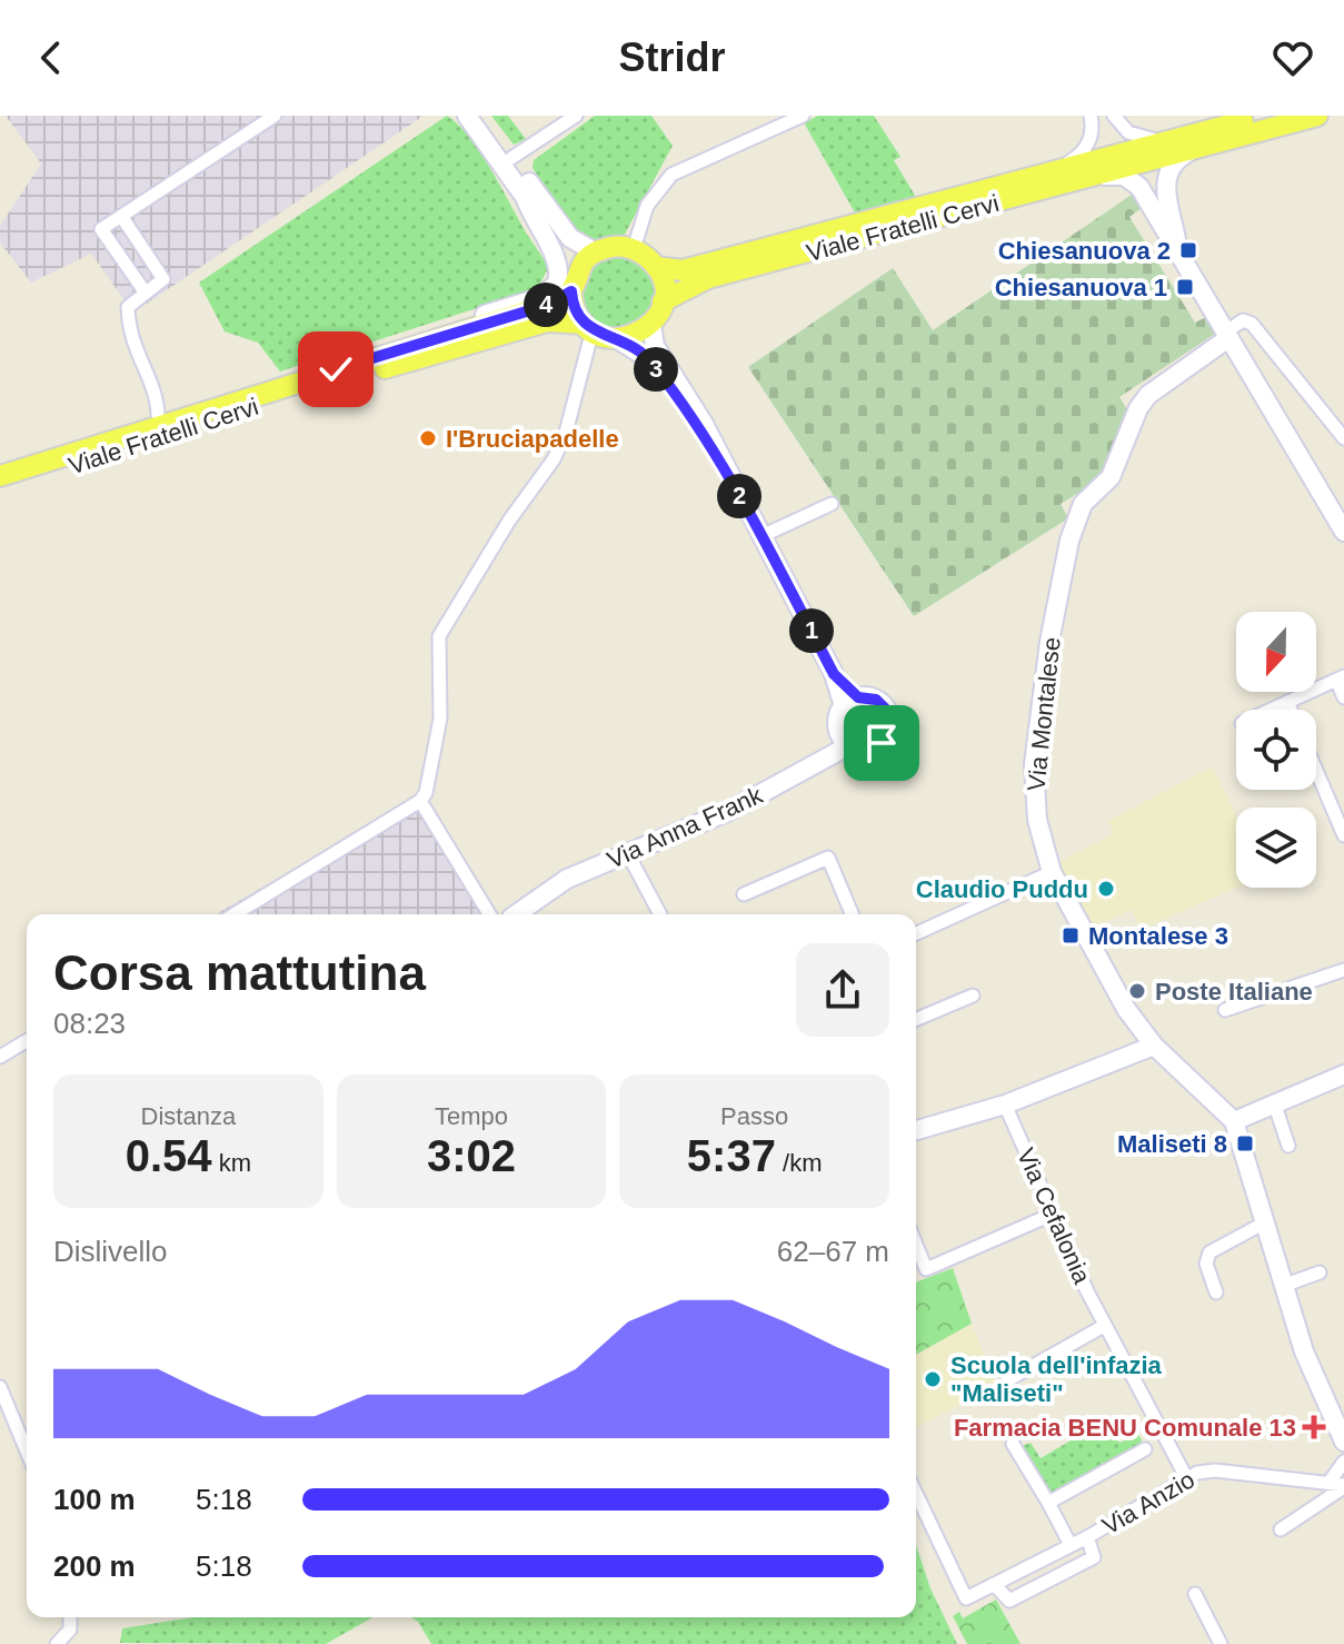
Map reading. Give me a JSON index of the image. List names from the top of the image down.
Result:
{
  "streets": {
    "main road": ["Viale Fratelli Cervi"],
    "street": [
      "Via Montalese",
      "Via Anna Frank",
      "Via Cefalonia",
      "Via Anzio"
    ]
  },
  "crossings": [
    ["Via Cefalonia", "Via Anzio"]
  ],
  "places": {
    "transit": [
      "Chiesanuova 2",
      "Chiesanuova 1",
      "Montalese 3",
      "Maliseti 8"
    ],
    "other": [
      "I'Bruciapadelle",
      "Claudio Puddu",
      "Poste Italiane",
      "Scuola dell'infazia \"Maliseti\""
    ],
    "health": ["Farmacia BENU Comunale 13"]
  },
  "north": "bottom",
  "page": {
    "header": "Stridr",
    "pins": [
      "4",
      "3",
      "2",
      "1"
    ],
    "heading": ["Corsa mattutina", "08:23"],
    "stats": [
      ["Distanza", "0.54 km"],
      ["Tempo", "3:02"],
      ["Passo", "5:37 /km"]
    ],
    "chart": ["Dislivello", "62–67 m"],
    "list": [
      {
        "name": "100 m",
        "note": "5:18"
      },
      {
        "name": "200 m",
        "note": "5:18"
      }
    ]
  }
}
